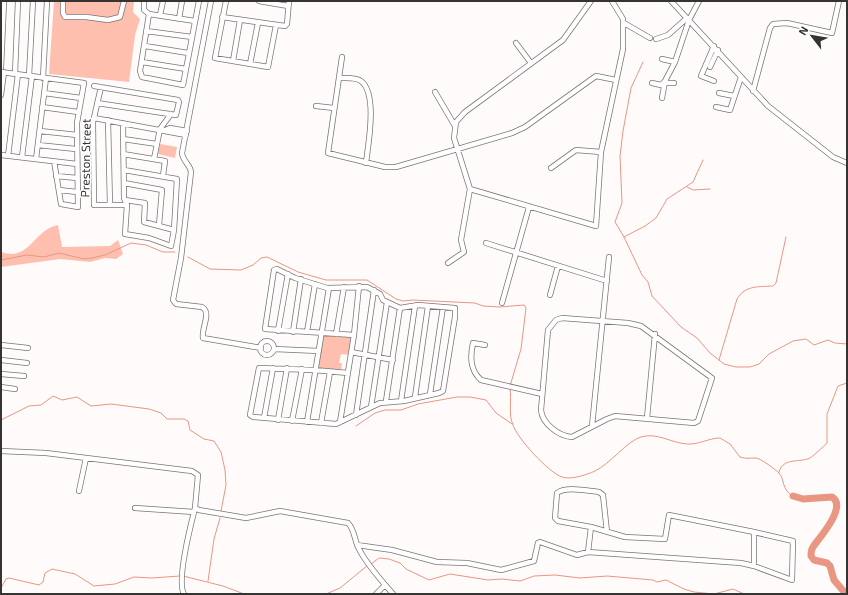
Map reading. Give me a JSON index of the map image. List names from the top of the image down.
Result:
{
  "streets": {
    "street": ["Preston Street"]
  },
  "north": "top left"
}
